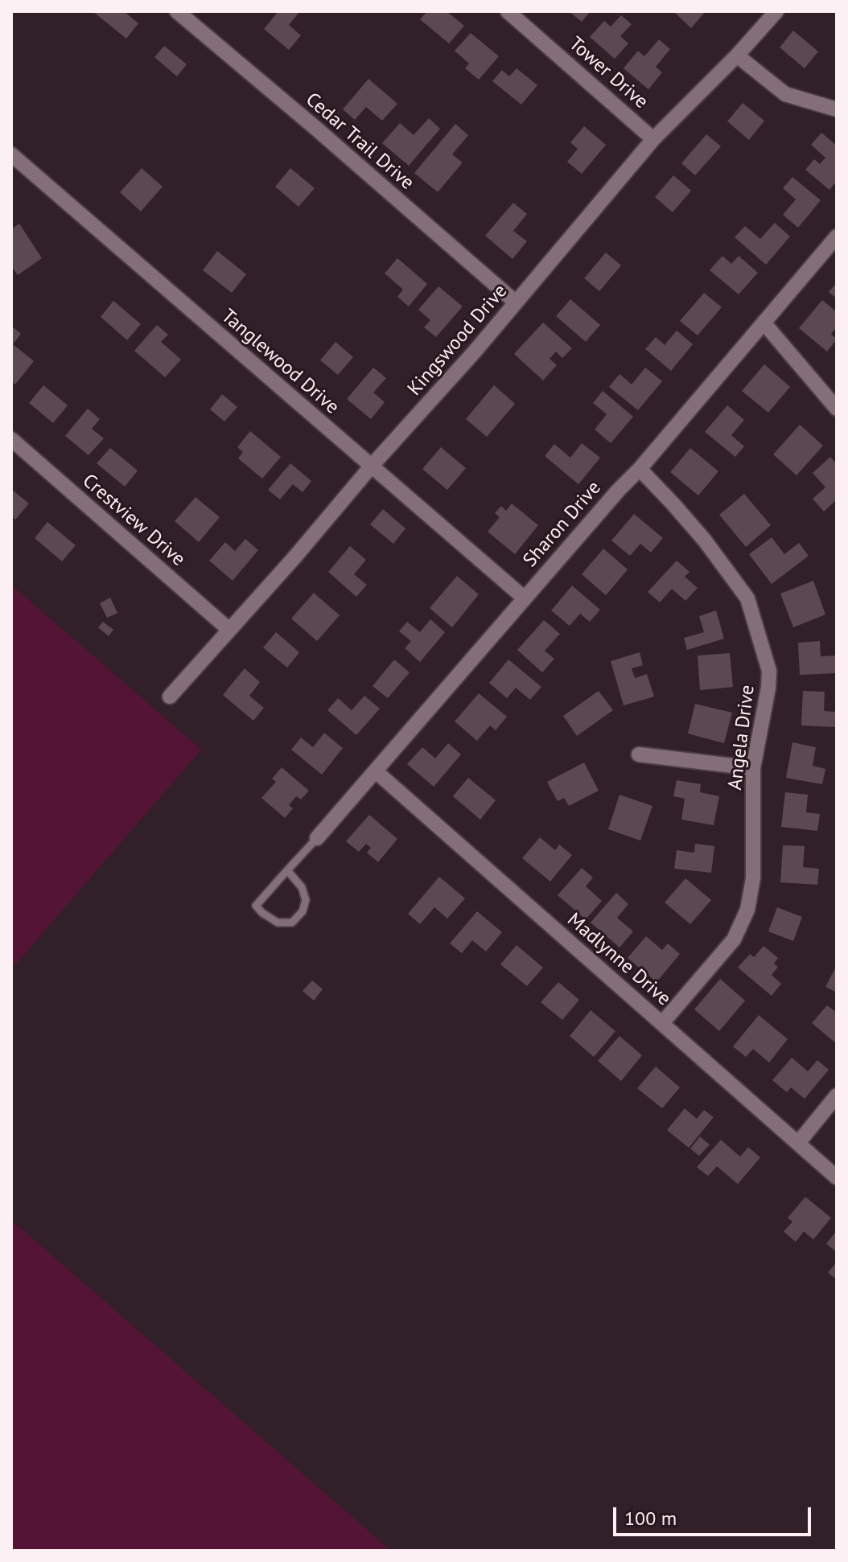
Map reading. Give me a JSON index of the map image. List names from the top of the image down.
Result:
{
  "streets": {
    "street": [
      "Tower Drive",
      "Cedar Trail Drive",
      "Kingswood Drive",
      "Tanglewood Drive",
      "Crestview Drive",
      "Sharon Drive",
      "Angela Drive",
      "Madlynne Drive"
    ]
  },
  "crossings": [
    ["Tower Drive", "Kingswood Drive"],
    ["Cedar Trail Drive", "Kingswood Drive"],
    ["Kingswood Drive", "Tanglewood Drive"],
    ["Kingswood Drive", "Crestview Drive"],
    ["Tanglewood Drive", "Sharon Drive"],
    ["Sharon Drive", "Angela Drive"],
    ["Sharon Drive", "Madlynne Drive"],
    ["Angela Drive", "Madlynne Drive"]
  ],
  "scale_bar": "100 m"
}
